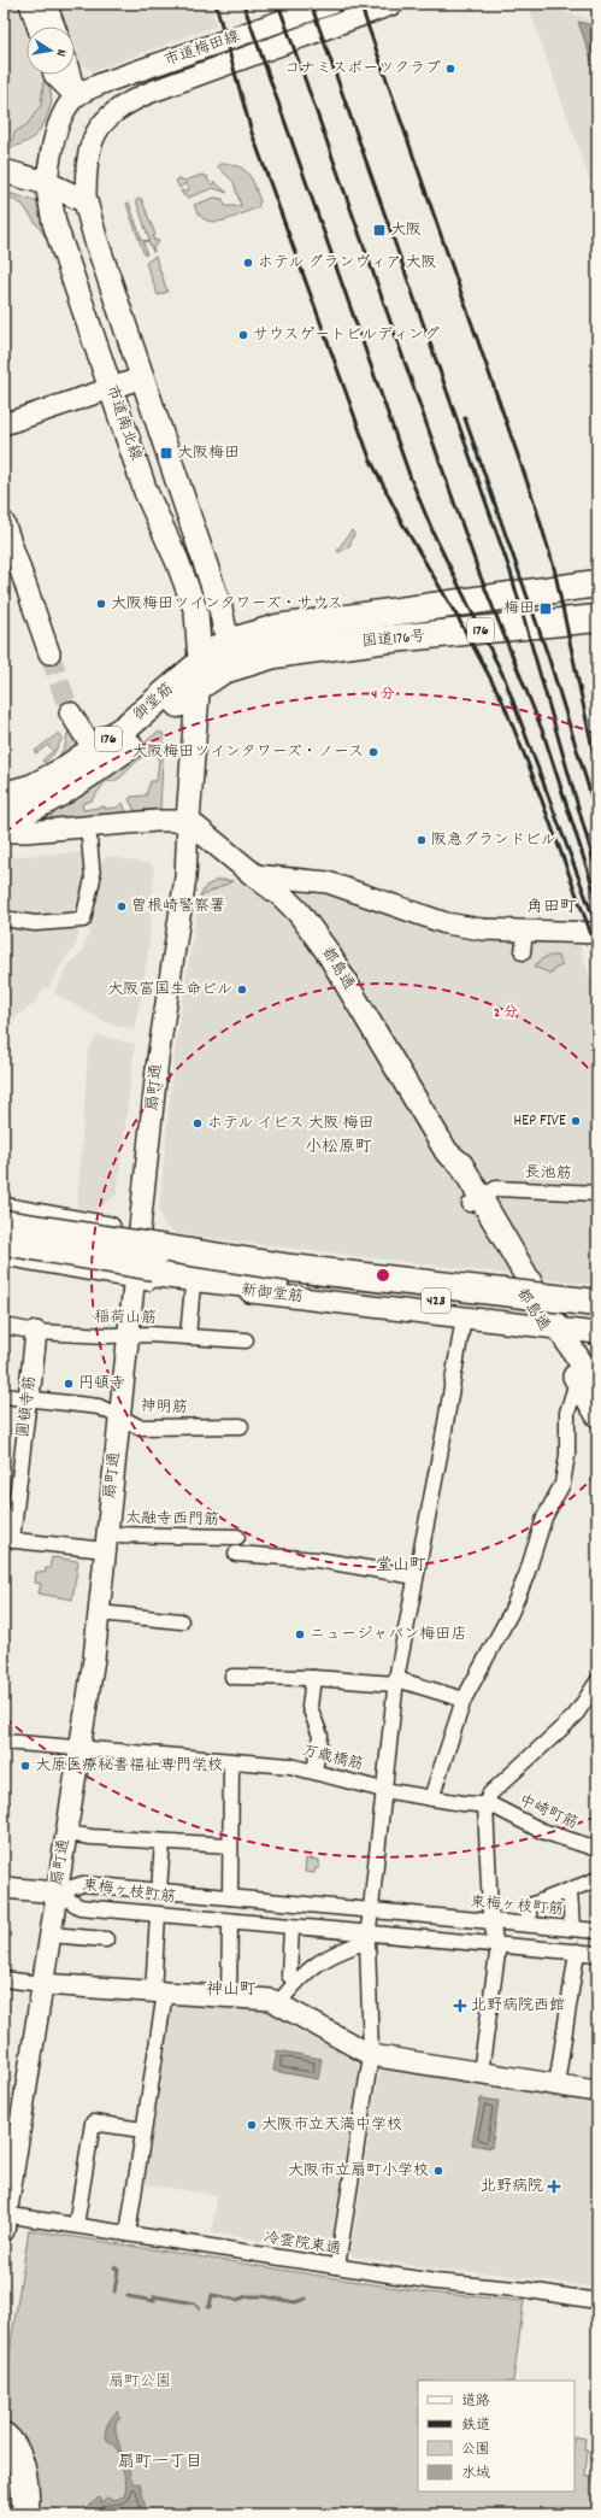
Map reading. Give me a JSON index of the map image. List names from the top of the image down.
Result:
{
  "streets": {
    "highway": [
      "176",
      "国道176号",
      "御堂筋",
      "新御堂筋",
      "423"
    ],
    "main road": ["市道南北線", "都島通", "扇町通"],
    "street": [
      "市道梅田線",
      "長池筋",
      "稲荷山筋",
      "圓頓寺筋",
      "神明筋",
      "太融寺西門筋",
      "万歳橋筋",
      "中崎町筋",
      "東梅ヶ枝町筋",
      "冷雲院東通"
    ]
  },
  "crossings": [
    ["市道南北線", "国道176号"],
    ["市道南北線", "御堂筋"],
    ["国道176号", "御堂筋"],
    ["国道176号", "扇町通"],
    ["御堂筋", "扇町通"],
    ["都島通", "扇町通"],
    ["都島通", "長池筋"],
    ["都島通", "新御堂筋"],
    ["扇町通", "新御堂筋"],
    ["扇町通", "稲荷山筋"],
    ["扇町通", "神明筋"],
    ["扇町通", "太融寺西門筋"],
    ["扇町通", "万歳橋筋"],
    ["扇町通", "東梅ヶ枝町筋"],
    ["扇町通", "冷雲院東通"],
    ["新御堂筋", "423"],
    ["稲荷山筋", "圓頓寺筋"],
    ["圓頓寺筋", "神明筋"],
    ["圓頓寺筋", "太融寺西門筋"],
    ["万歳橋筋", "中崎町筋"]
  ],
  "districts": [
    "角田町",
    "小松原町",
    "堂山町",
    "神山町",
    "扇町一丁目"
  ],
  "parks": ["扇町公園"],
  "places": {
    "other": [
      "コナミスポーツクラブ",
      "ホテル グランヴィア 大阪",
      "サウスゲートビルディング",
      "大阪梅田ツインタワーズ・サウス",
      "大阪梅田ツインタワーズ・ノース",
      "阪急グランドビル",
      "曽根崎警察署",
      "大阪富国生命ビル",
      "HEP FIVE",
      "ホテル イビス 大阪 梅田",
      "円頓寺",
      "ニュージャパン梅田店",
      "大原医療秘書福祉専門学校",
      "大阪市立天満中学校",
      "大阪市立扇町小学校"
    ],
    "transit": ["大阪", "大阪梅田", "梅田"],
    "health": ["北野病院西館", "北野病院"]
  },
  "legend": [
    "道路",
    "鉄道",
    "公園",
    "水域"
  ],
  "north": "right",
  "rings": ["4 分", "2 分"]
}
